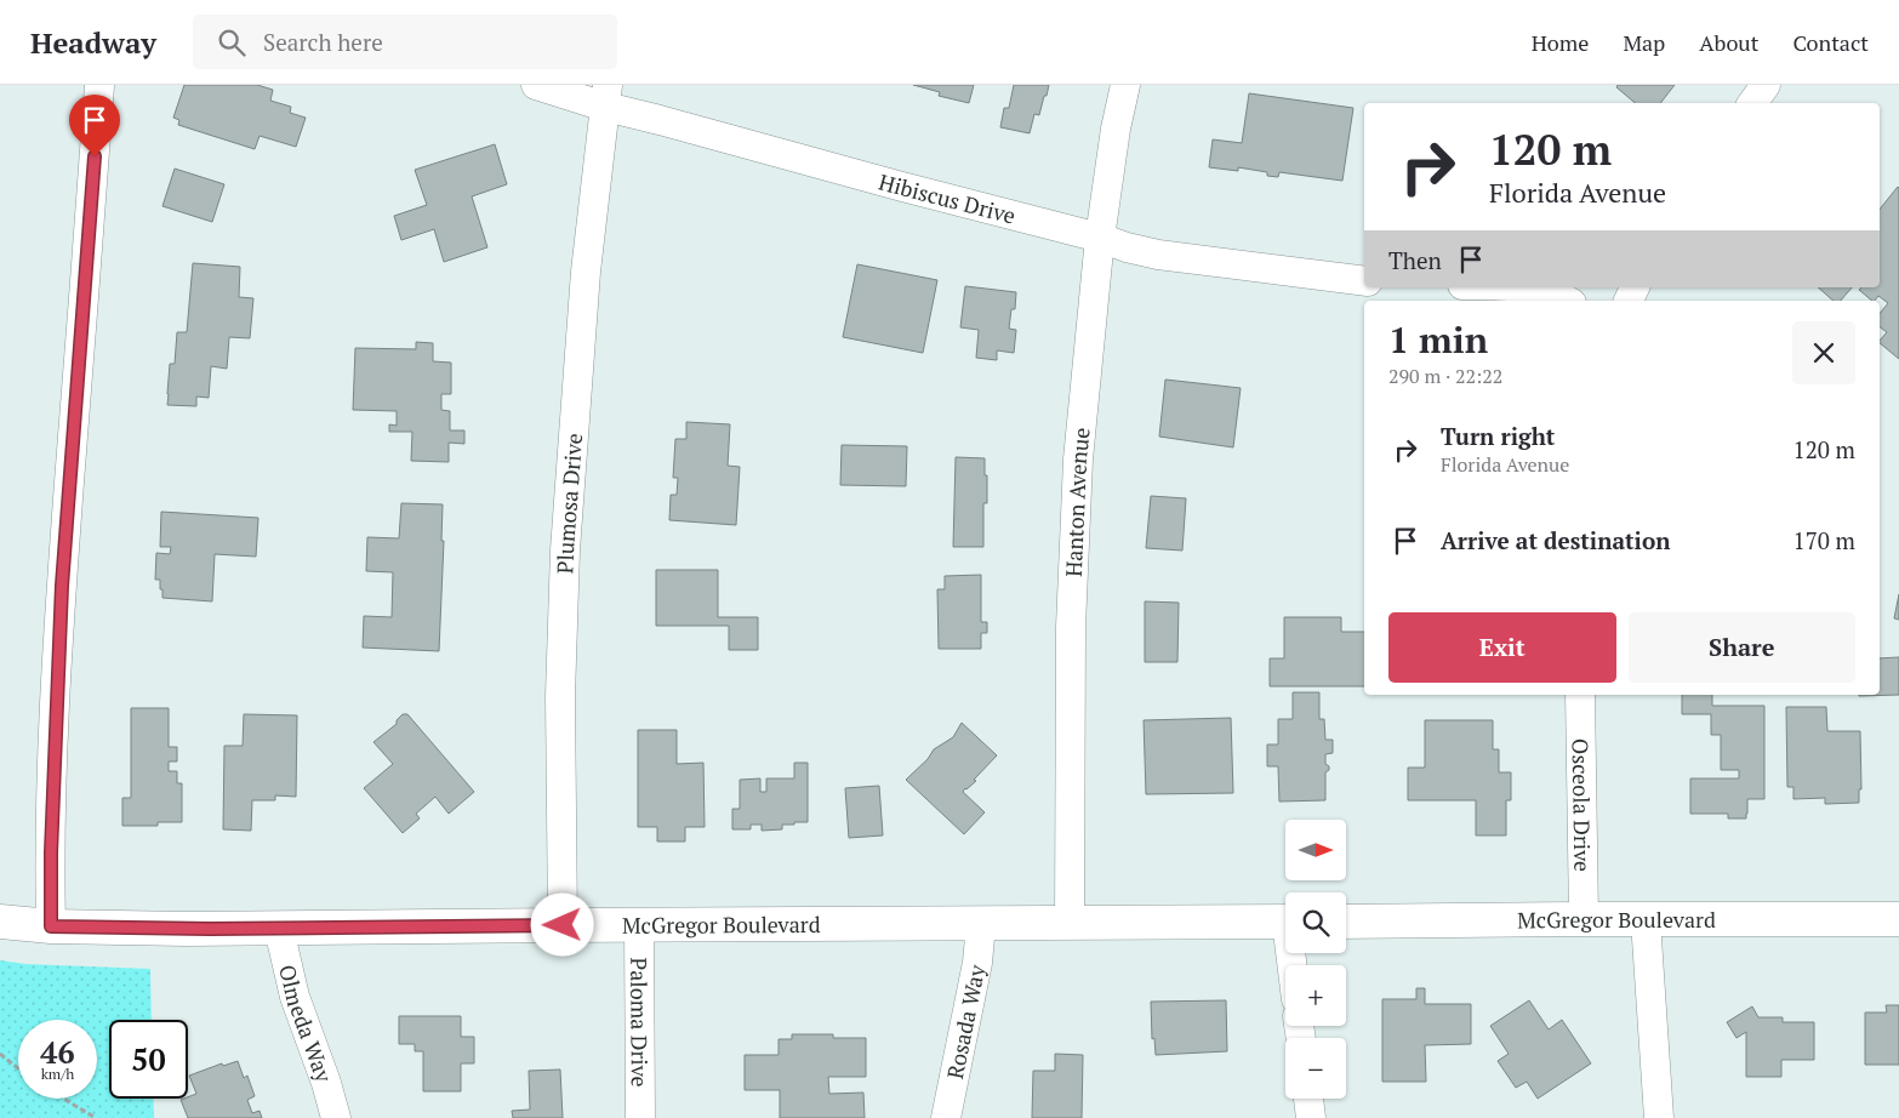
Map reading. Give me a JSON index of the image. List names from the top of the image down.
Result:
{
  "streets": {
    "main road": ["McGregor Boulevard"],
    "street": [
      "Hibiscus Drive",
      "Hanton Avenue",
      "Plumosa Drive",
      "Osceola Drive",
      "Rosada Way",
      "Paloma Drive",
      "Olmeda Way"
    ]
  },
  "crossings": [
    ["Hibiscus Drive", "Hanton Avenue"],
    ["Hibiscus Drive", "Plumosa Drive"],
    ["Hanton Avenue", "McGregor Boulevard"],
    ["Plumosa Drive", "McGregor Boulevard"],
    ["Osceola Drive", "McGregor Boulevard"],
    ["McGregor Boulevard", "Rosada Way"],
    ["McGregor Boulevard", "Paloma Drive"],
    ["McGregor Boulevard", "Olmeda Way"]
  ],
  "north": "right",
  "page": {
    "header": "Headway",
    "search": "Search here",
    "nav": [
      "Home",
      "Map",
      "About",
      "Contact"
    ],
    "turn": ["120 m", "Florida Avenue"],
    "then": "Then",
    "heading": ["1 min", "290 m · 22:22"],
    "list": [
      {
        "name": "Turn right",
        "note": "Florida Avenue",
        "value": "120 m"
      },
      {
        "name": "Arrive at destination",
        "value": "170 m"
      }
    ],
    "buttons": ["Exit", "Share"],
    "map_buttons": ["+", "−"],
    "speed": "46 km/h",
    "limit": "50"
  }
}
